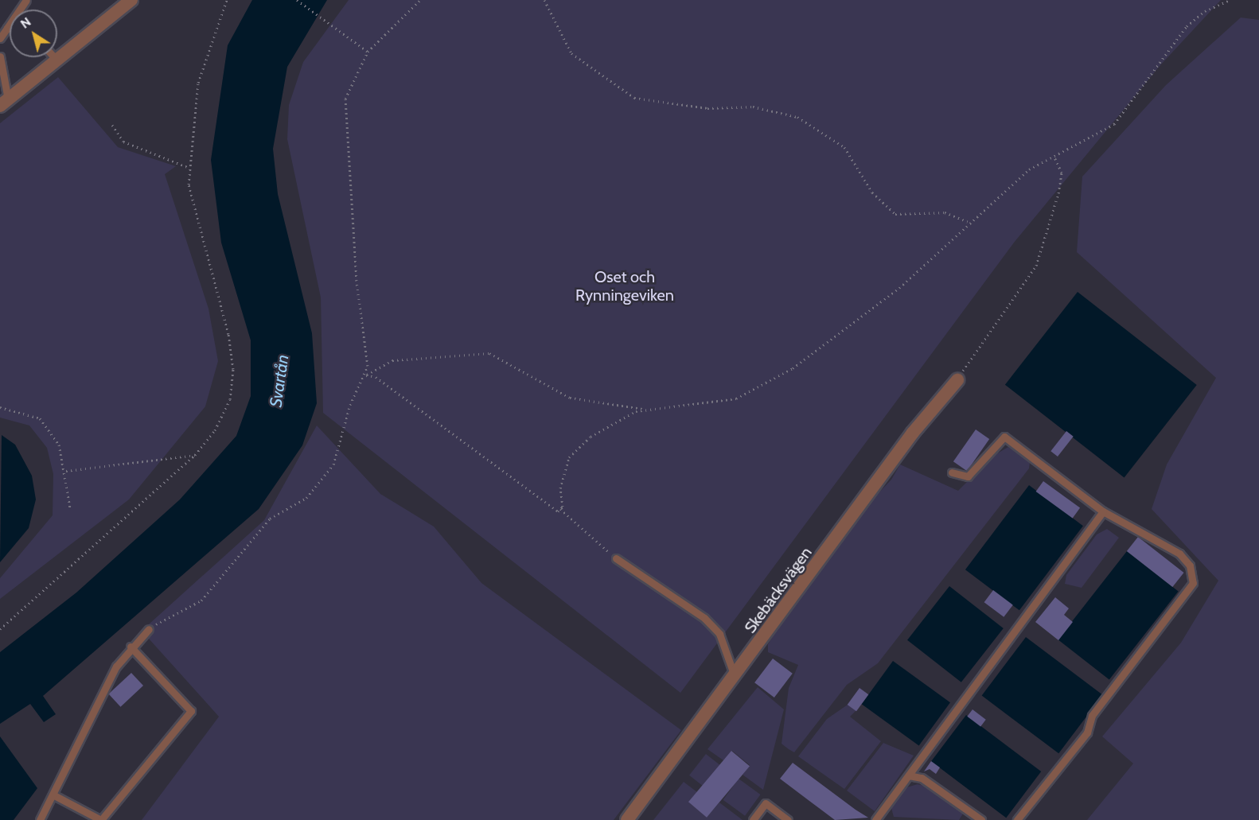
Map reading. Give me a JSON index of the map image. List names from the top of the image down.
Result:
{
  "streets": {
    "street": ["Skebäcksvägen"]
  },
  "water": ["Svartån"],
  "parks": ["Oset och Rynningeviken"],
  "north": "top left"
}
